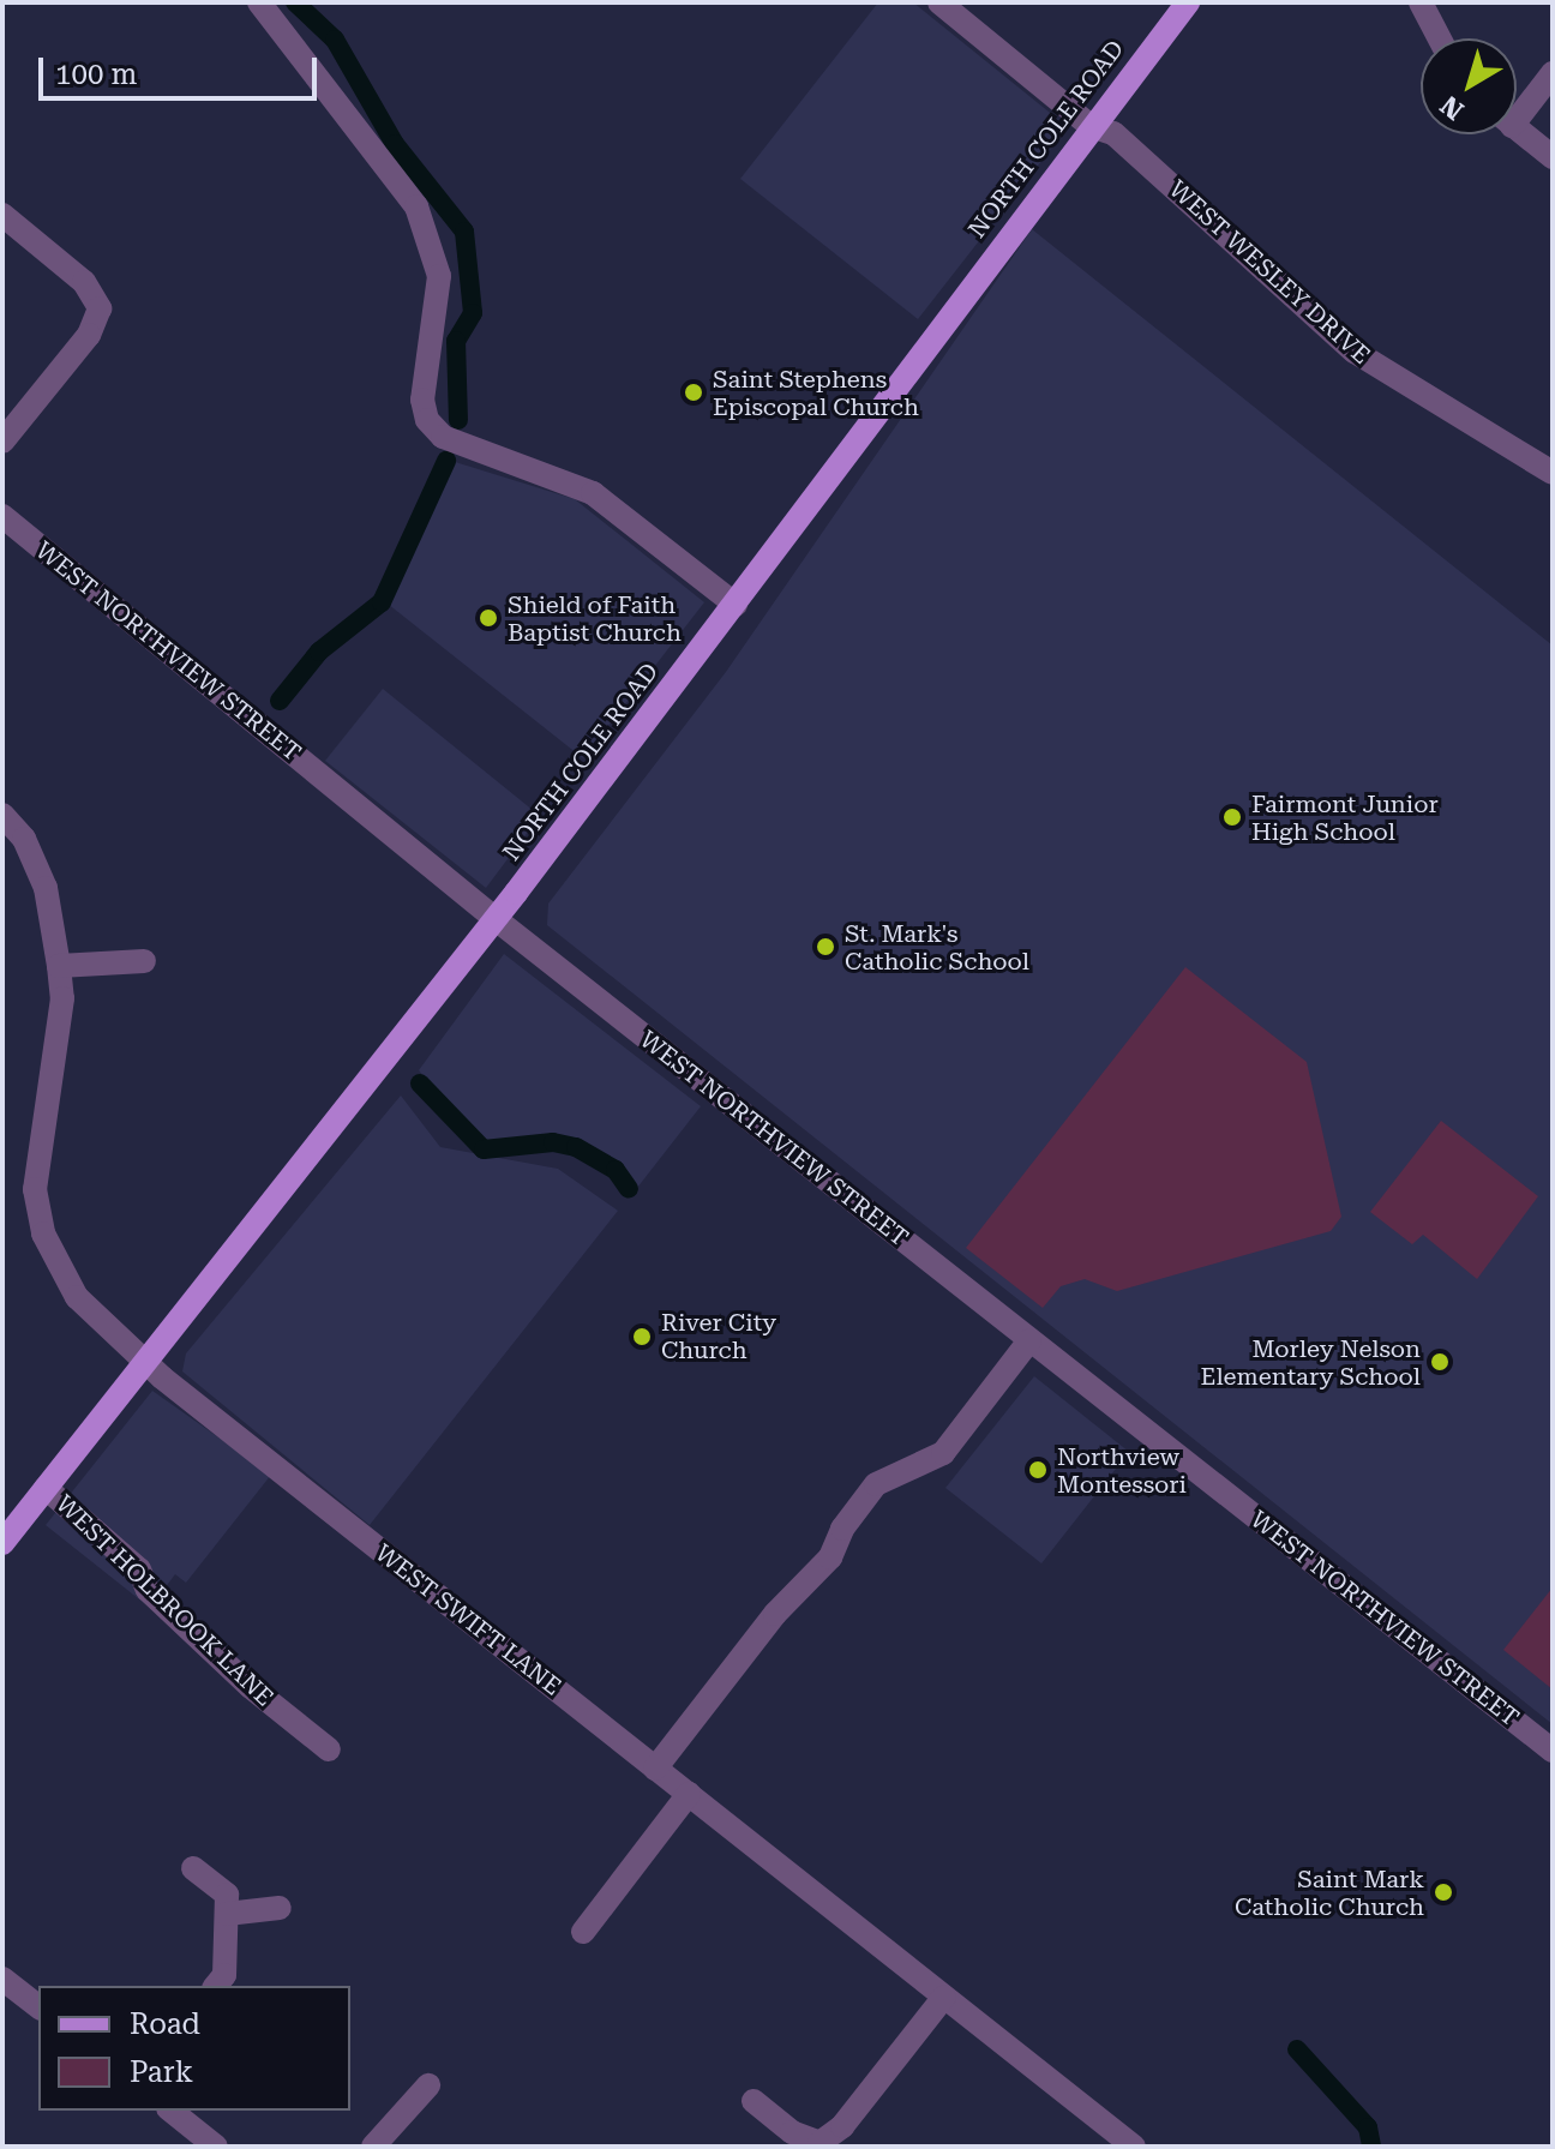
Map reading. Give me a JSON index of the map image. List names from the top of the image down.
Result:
{
  "streets": {
    "main road": ["NORTH COLE ROAD"],
    "street": [
      "WEST WESLEY DRIVE",
      "WEST NORTHVIEW STREET",
      "WEST HOLBROOK LANE",
      "WEST SWIFT LANE"
    ]
  },
  "crossings": [
    ["NORTH COLE ROAD", "WEST WESLEY DRIVE"],
    ["NORTH COLE ROAD", "WEST NORTHVIEW STREET"],
    ["NORTH COLE ROAD", "WEST HOLBROOK LANE"],
    ["NORTH COLE ROAD", "WEST SWIFT LANE"]
  ],
  "places": [
    "Saint Stephens Episcopal Church",
    "Shield of Faith Baptist Church",
    "Fairmont Junior High School",
    "St. Mark's Catholic School",
    "River City Church",
    "Morley Nelson Elementary School",
    "Northview Montessori",
    "Saint Mark Catholic Church"
  ],
  "legend": ["Road", "Park"],
  "scale_bar": "100 m",
  "north": "bottom left"
}
